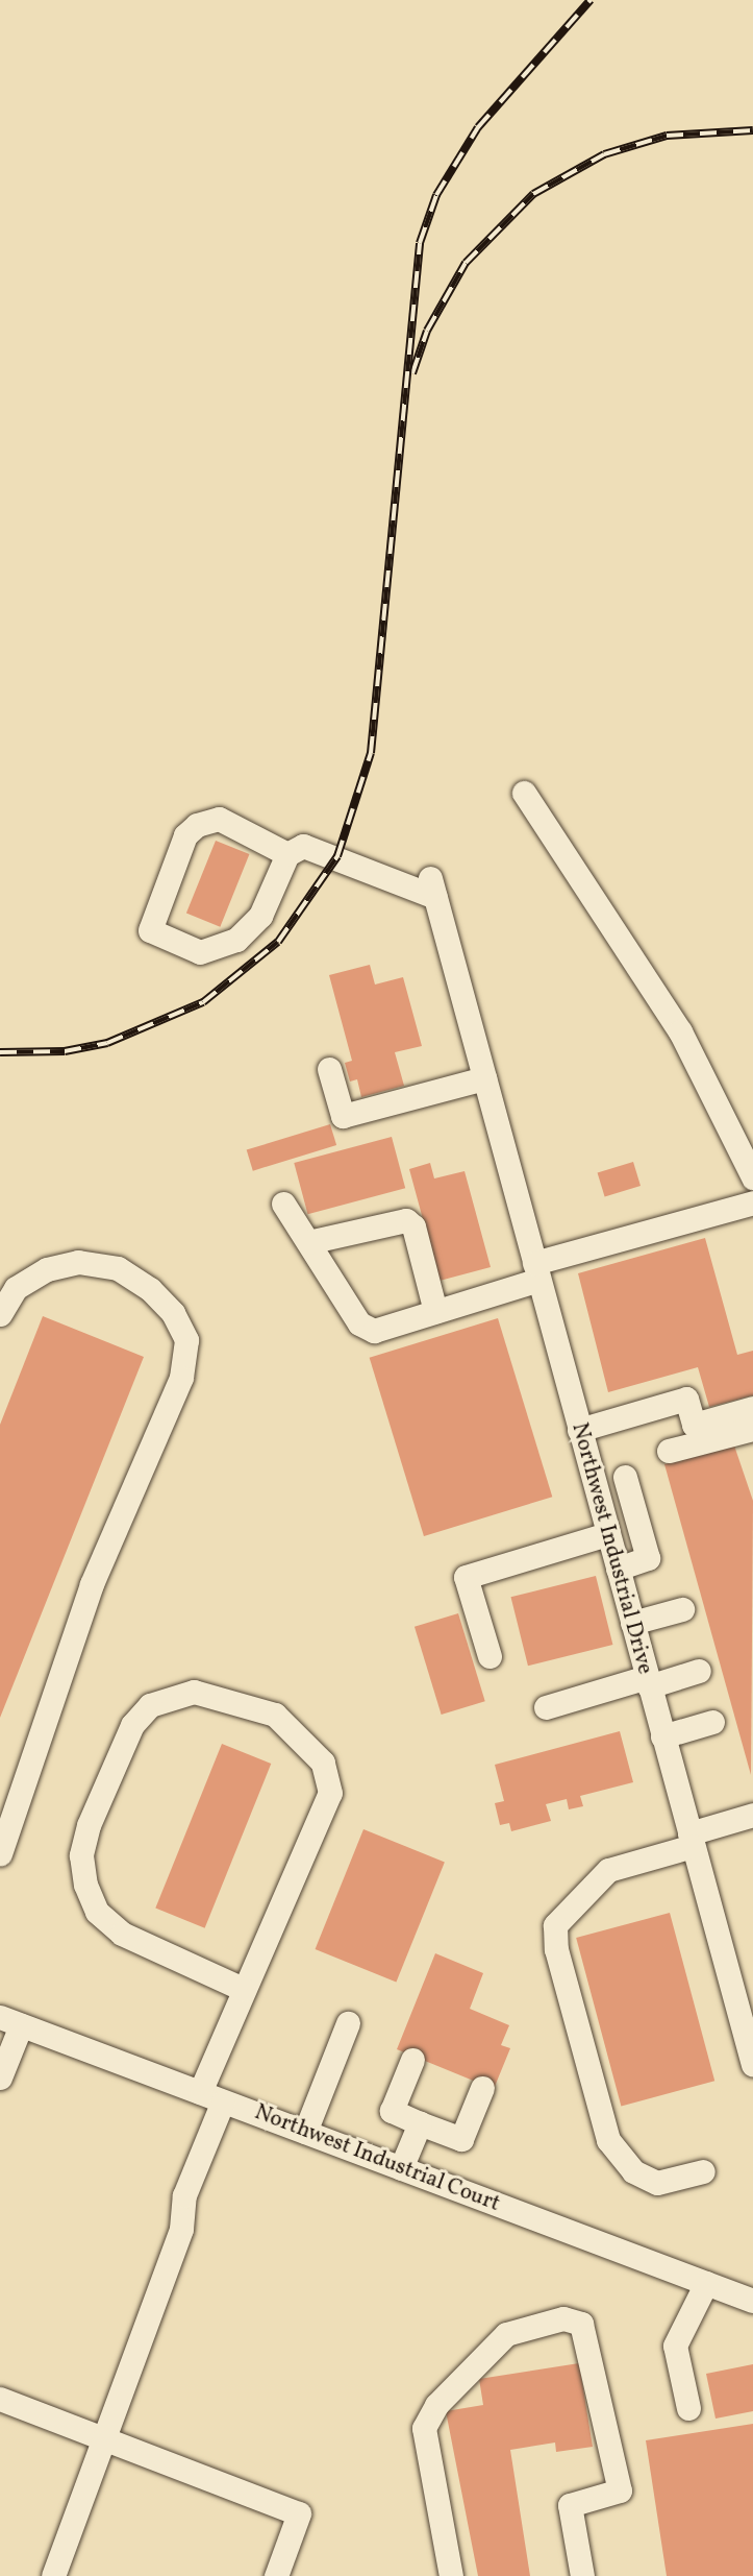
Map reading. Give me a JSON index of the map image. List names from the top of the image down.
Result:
{
  "streets": {
    "street": ["Northwest Industrial Drive", "Northwest Industrial Court"]
  }
}
